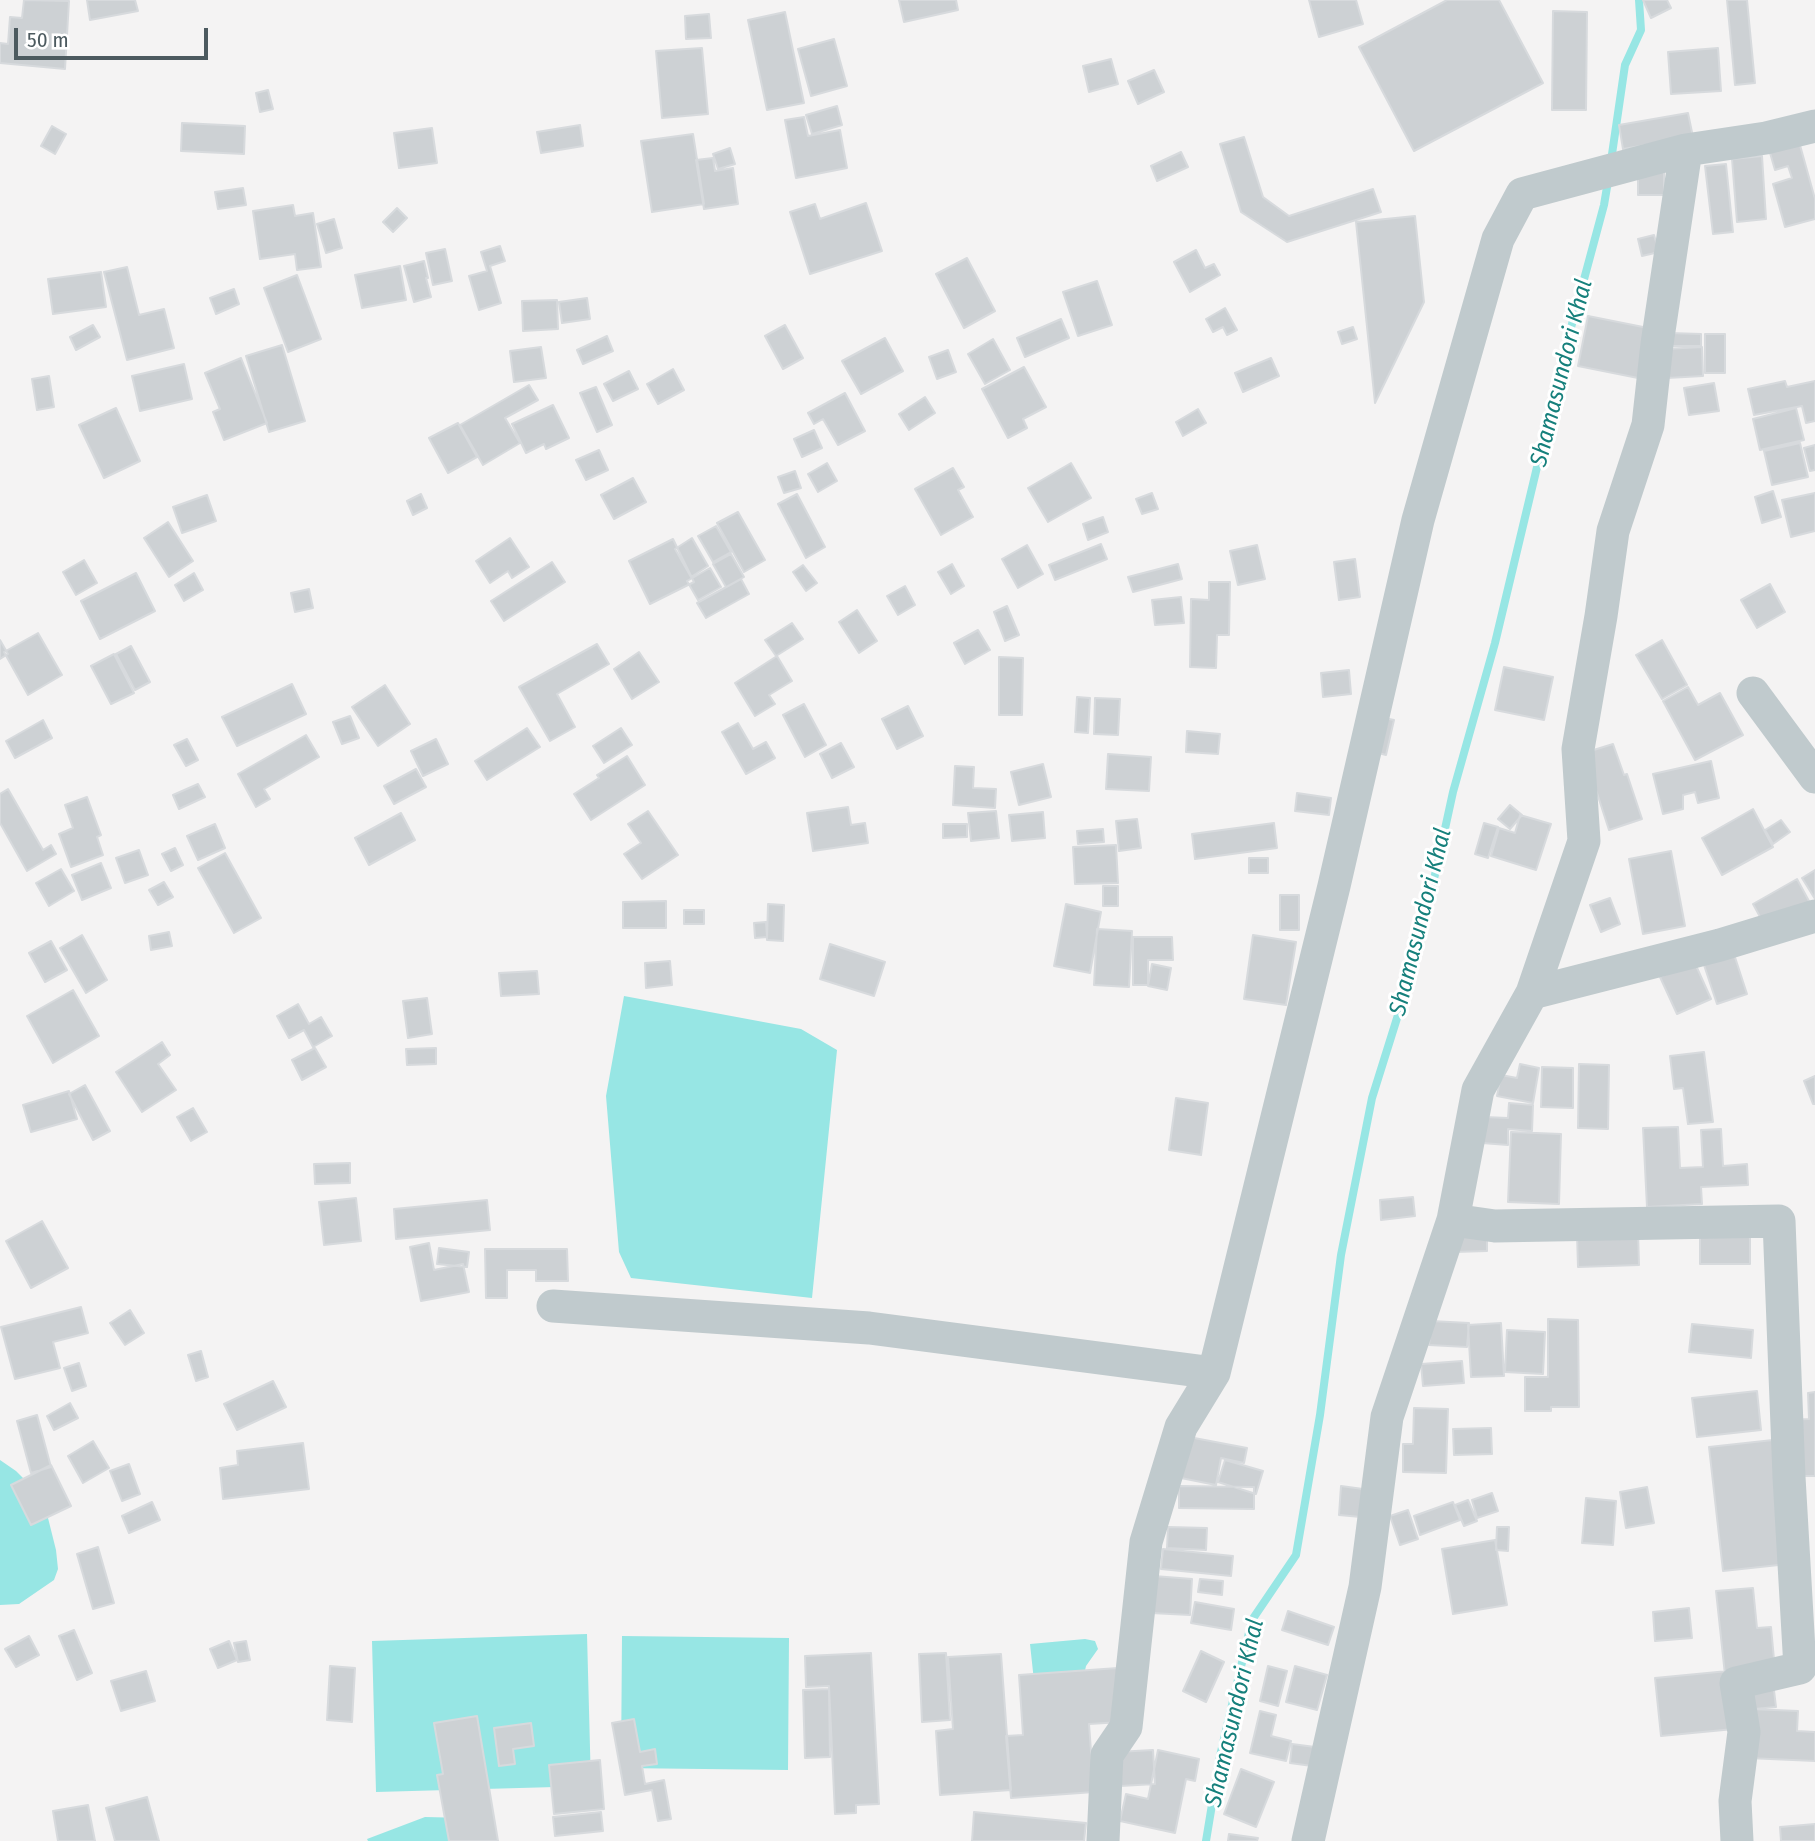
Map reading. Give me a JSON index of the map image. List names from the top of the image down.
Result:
{
  "water": ["Shamasundori Khal"],
  "scale_bar": "50 m"
}
